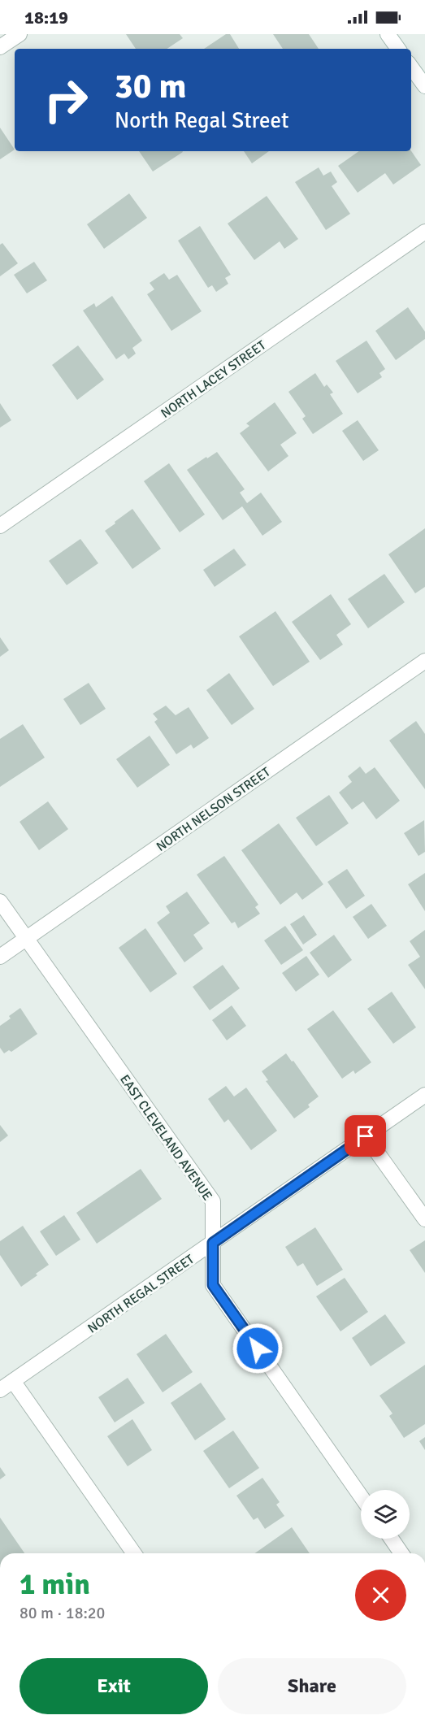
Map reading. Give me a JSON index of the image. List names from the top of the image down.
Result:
{
  "streets": {
    "street": [
      "NORTH LACEY STREET",
      "NORTH NELSON STREET",
      "EAST CLEVELAND AVENUE",
      "NORTH REGAL STREET"
    ]
  },
  "crossings": [
    ["NORTH NELSON STREET", "EAST CLEVELAND AVENUE"],
    ["EAST CLEVELAND AVENUE", "NORTH REGAL STREET"]
  ],
  "page": {
    "status": "18:19",
    "turn": ["30 m", "North Regal Street"],
    "heading": ["1 min", "80 m · 18:20"],
    "buttons": ["Exit", "Share"]
  }
}
